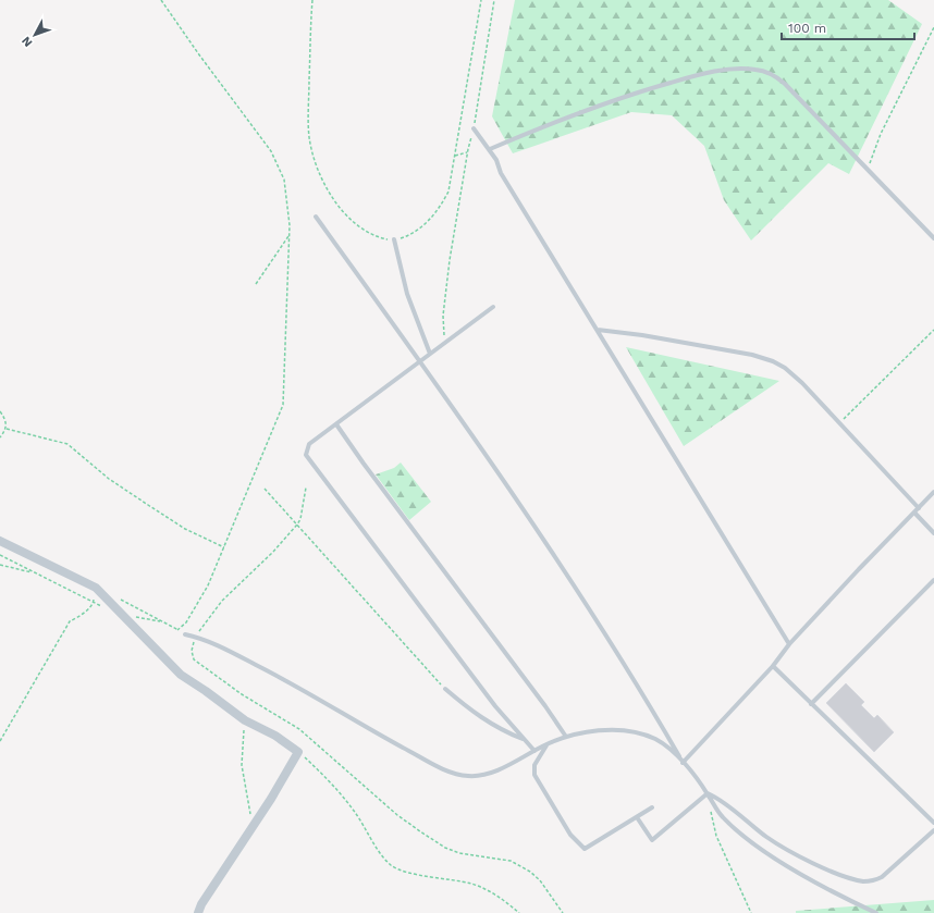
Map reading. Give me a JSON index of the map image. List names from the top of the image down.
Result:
{
  "scale_bar": "100 m",
  "north": "bottom left"
}
